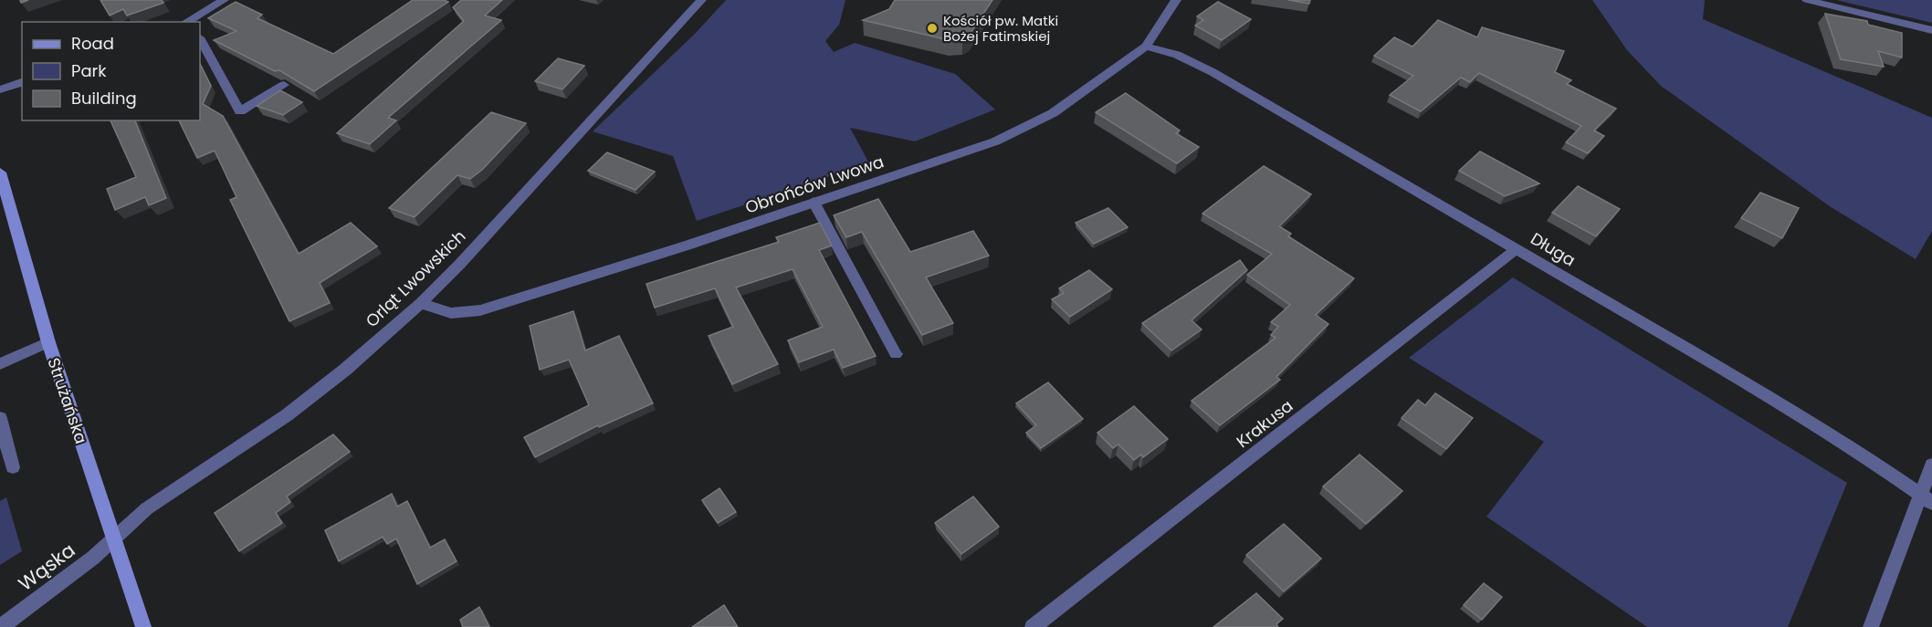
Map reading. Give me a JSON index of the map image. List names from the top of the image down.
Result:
{
  "streets": {
    "main road": ["Strużańska"],
    "street": [
      "Obrońców Lwowa",
      "Długa",
      "Orląt Lwowskich",
      "Krakusa",
      "Wąska"
    ]
  },
  "crossings": [
    ["Obrońców Lwowa", "Długa"],
    ["Obrońców Lwowa", "Orląt Lwowskich"],
    ["Długa", "Krakusa"],
    ["Orląt Lwowskich", "Strużańska"],
    ["Orląt Lwowskich", "Wąska"],
    ["Strużańska", "Wąska"]
  ],
  "places": ["Kościół pw. Matki Bożej Fatimskiej"],
  "legend": ["Road", "Park", "Building"]
}
